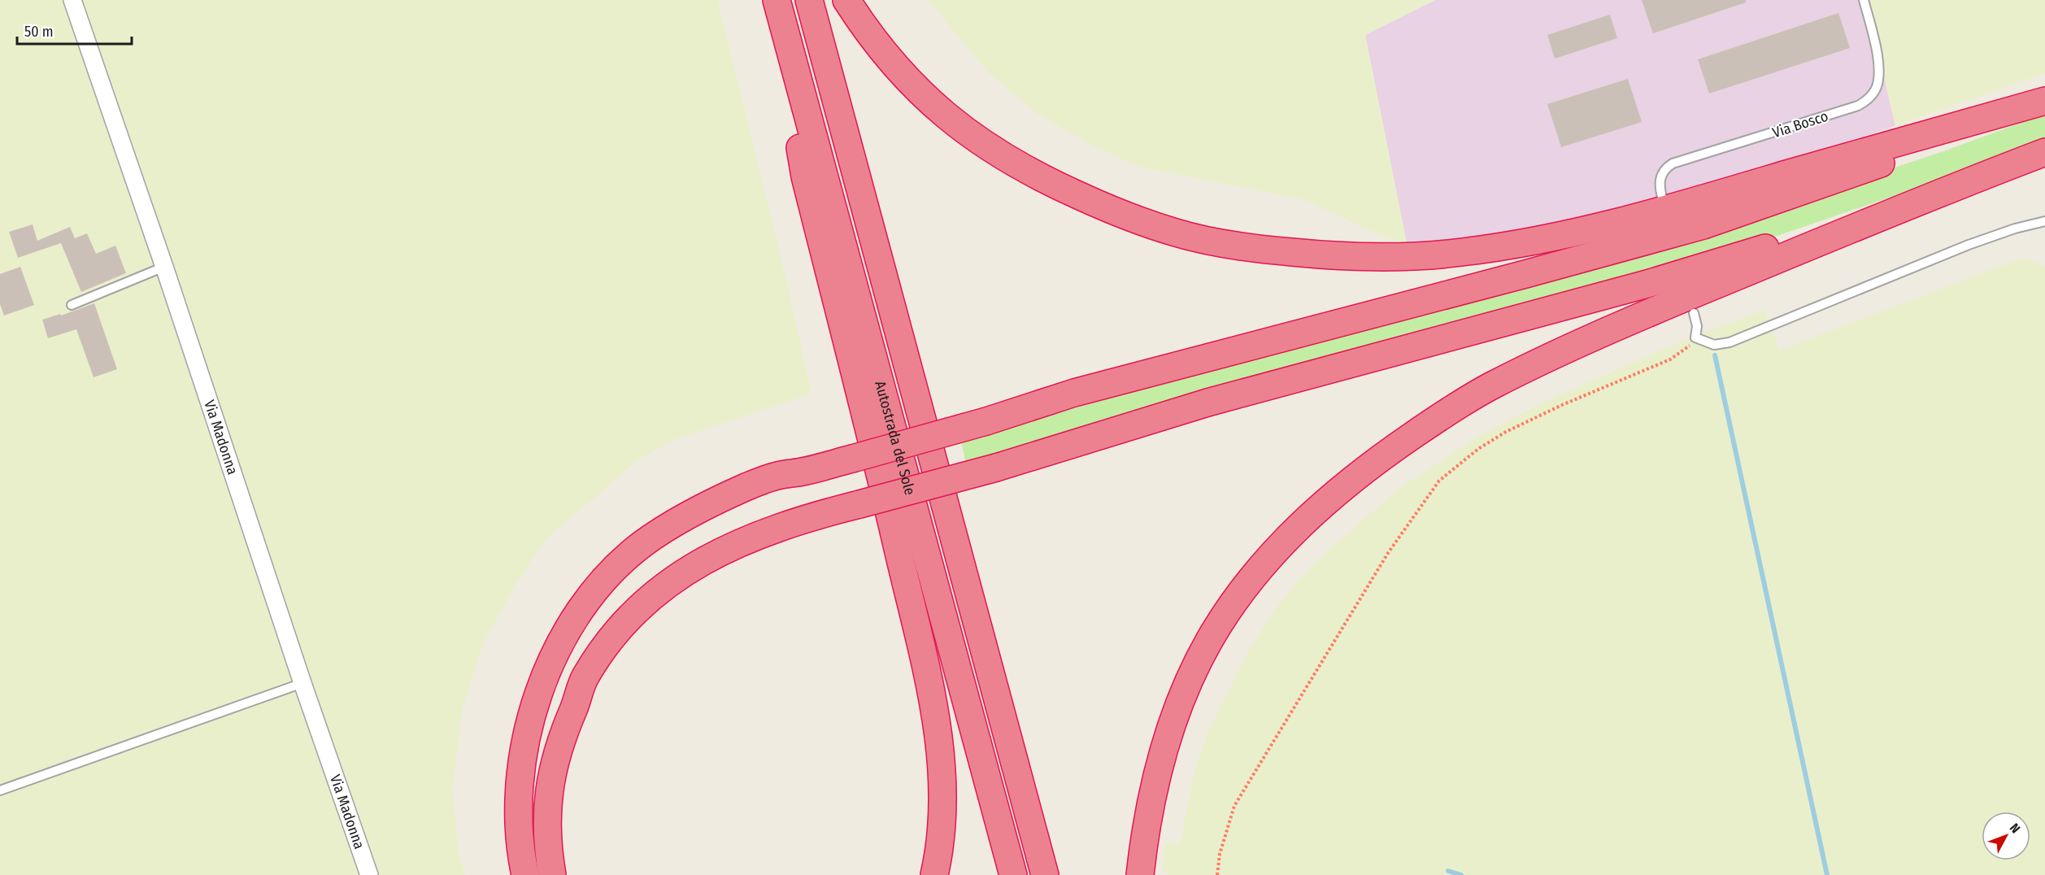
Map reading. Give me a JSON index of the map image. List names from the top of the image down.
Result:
{
  "streets": {
    "highway": ["Autostrada del Sole"],
    "street": ["Via Madonna"],
    "lane": ["Via Bosco"]
  },
  "scale_bar": "50 m",
  "north": "top right"
}
